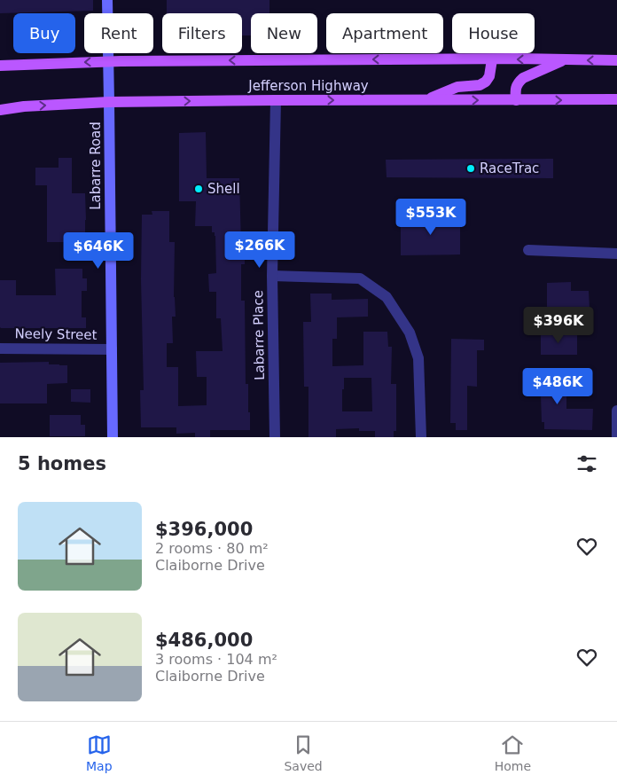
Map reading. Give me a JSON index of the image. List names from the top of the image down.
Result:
{
  "streets": {
    "main road": ["Jefferson Highway"],
    "street": ["Labarre Road", "Neely Street", "Labarre Place"]
  },
  "crossings": [
    ["Jefferson Highway", "Labarre Road"],
    ["Jefferson Highway", "Labarre Place"],
    ["Labarre Road", "Neely Street"]
  ],
  "places": ["RaceTrac", "Shell"],
  "page": {
    "chip": [
      "Buy",
      "Rent",
      "Filters",
      "New",
      "Apartment",
      "House"
    ],
    "price": [
      "$553K",
      "$266K",
      "$646K",
      "$396K",
      "$486K"
    ],
    "heading": "5 homes",
    "list": [
      {
        "name": "$396,000",
        "note": "2 rooms · 80 m² · Claiborne Drive"
      },
      {
        "name": "$486,000",
        "note": "3 rooms · 104 m² · Claiborne Drive"
      }
    ],
    "tabs": ["Map", "Saved", "Home"]
  }
}
